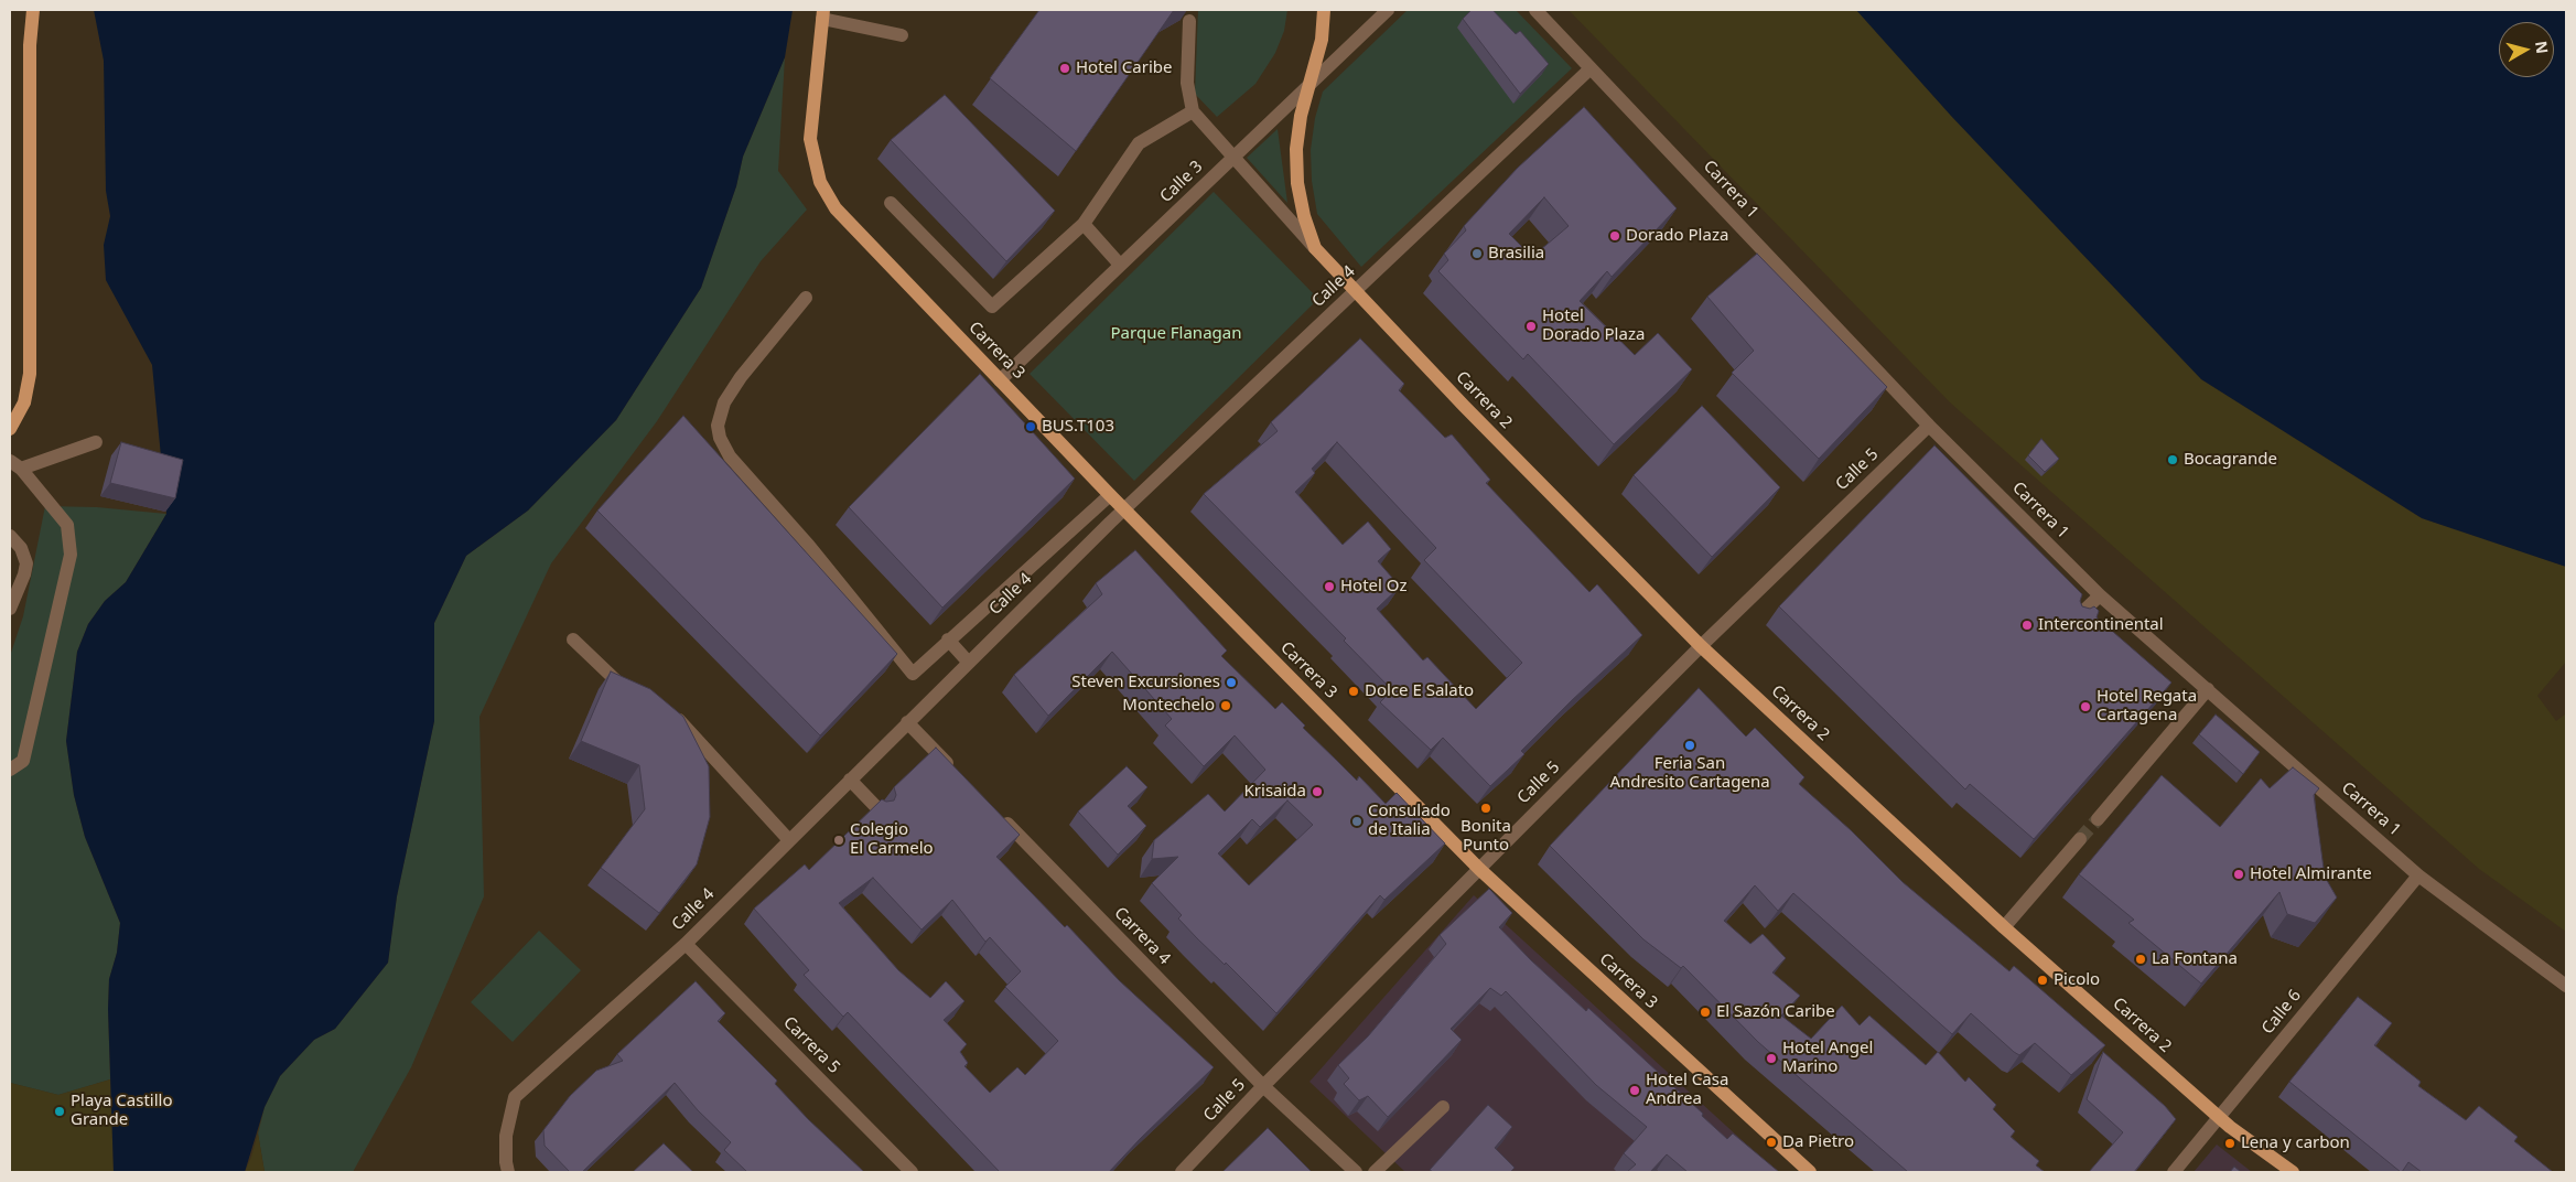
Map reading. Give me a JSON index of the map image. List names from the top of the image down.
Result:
{
  "streets": {
    "main road": ["Carrera 3", "Carrera 2"],
    "street": [
      "Calle 3",
      "Carrera 1",
      "Calle 4",
      "Calle 5",
      "Carrera 4",
      "Calle 6",
      "Carrera 5"
    ]
  },
  "crossings": [
    ["Calle 3", "Carrera 3"],
    ["Calle 3", "Carrera 2"],
    ["Carrera 1", "Calle 4"],
    ["Carrera 1", "Calle 5"],
    ["Carrera 1", "Calle 6"],
    ["Calle 4", "Carrera 3"],
    ["Calle 4", "Carrera 2"],
    ["Calle 4", "Carrera 5"],
    ["Carrera 3", "Calle 5"],
    ["Carrera 2", "Calle 5"],
    ["Carrera 2", "Calle 6"],
    ["Calle 5", "Carrera 4"]
  ],
  "parks": ["Parque Flanagan"],
  "places": [
    "Hotel Caribe",
    "Dorado Plaza",
    "Brasilia",
    "Hotel Dorado Plaza",
    "BUS.T103",
    "Bocagrande",
    "Hotel Oz",
    "Intercontinental",
    "Steven Excursiones",
    "Dolce E Salato",
    "Montechelo",
    "Hotel Regata Cartagena",
    "Feria San Andresito Cartagena",
    "Krisaida",
    "Bonita Punto",
    "Consulado de Italia",
    "Colegio El Carmelo",
    "Hotel Almirante",
    "La Fontana",
    "Picolo",
    "El Sazón Caribe",
    "Hotel Angel Marino",
    "Hotel Casa Andrea",
    "Playa Castillo Grande",
    "Da Pietro",
    "Lena y carbon"
  ],
  "north": "right"
}
